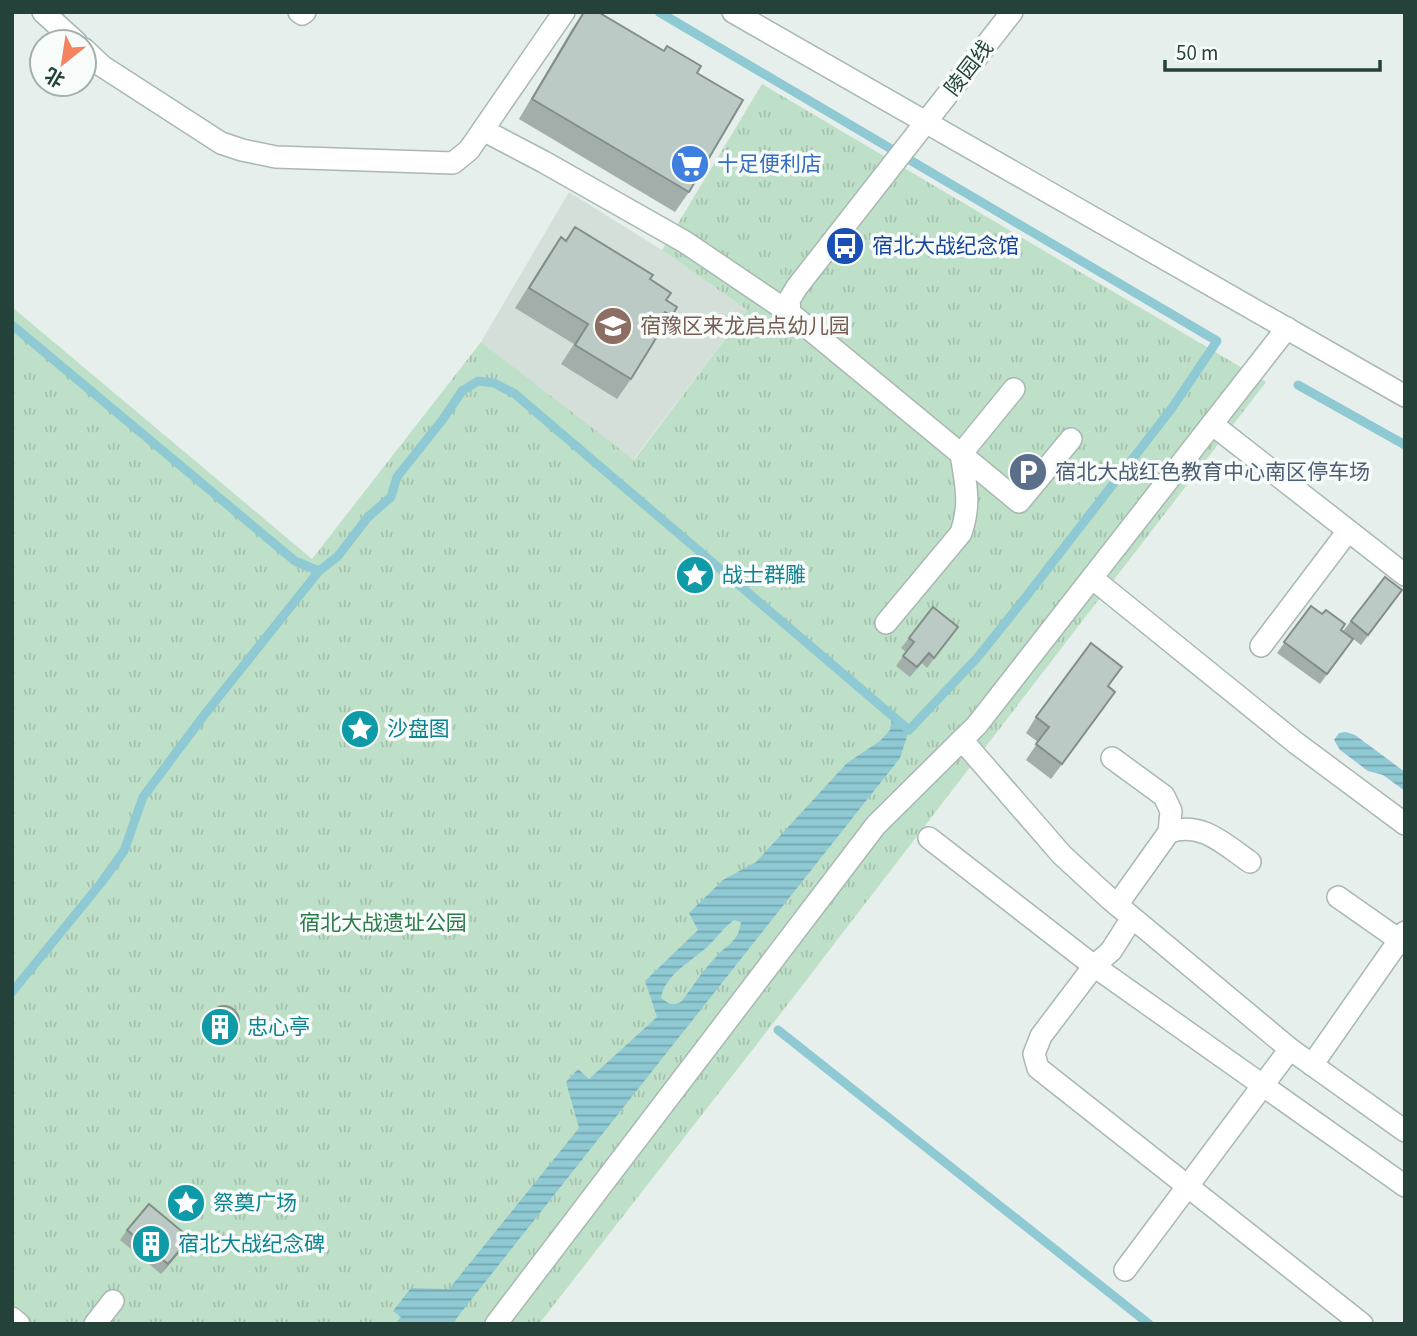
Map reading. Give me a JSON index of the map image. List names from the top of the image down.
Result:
{
  "streets": {
    "street": ["陵园线"]
  },
  "parks": ["宿北大战遗址公园"],
  "places": {
    "supermarket": ["十足便利店"],
    "bus stop": ["宿北大战纪念馆"],
    "school or university": ["宿豫区来龙启点幼儿园"],
    "parking": ["宿北大战红色教育中心南区停车场"],
    "place": ["战士群雕", "沙盘图", "祭奠广场"],
    "building": ["忠心亭", "宿北大战纪念碑"]
  },
  "scale_bar": "50 m",
  "north": "bottom left"
}
